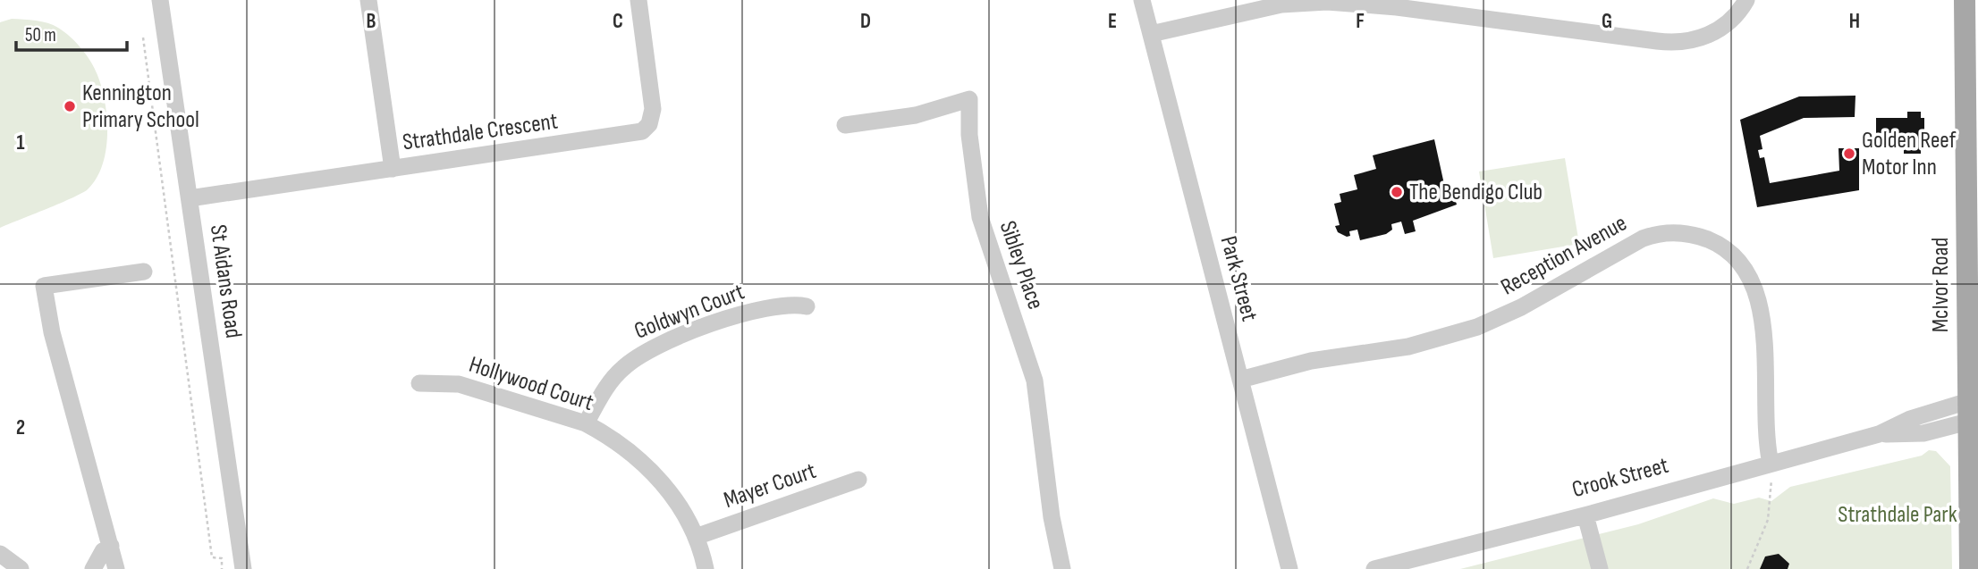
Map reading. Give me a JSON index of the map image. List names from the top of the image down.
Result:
{
  "streets": {
    "main road": ["McIvor Road"],
    "street": [
      "Strathdale Crescent",
      "Reception Avenue",
      "Sibley Place",
      "Park Street",
      "St Aidans Road",
      "Goldwyn Court",
      "Hollywood Court",
      "Crook Street",
      "Mayer Court"
    ]
  },
  "crossings": [
    ["Strathdale Crescent", "St Aidans Road"],
    ["Reception Avenue", "Park Street"],
    ["Reception Avenue", "Crook Street"],
    ["McIvor Road", "Crook Street"],
    ["Goldwyn Court", "Hollywood Court"],
    ["Hollywood Court", "Mayer Court"]
  ],
  "parks": ["Strathdale Park"],
  "places": ["Kennington Primary School", "Golden Reef Motor Inn", "The Bendigo Club"],
  "scale_bar": "50 m",
  "grid": {
    "columns": [
      "B",
      "C",
      "D",
      "E",
      "F",
      "G",
      "H"
    ],
    "rows": ["1", "2"]
  }
}
